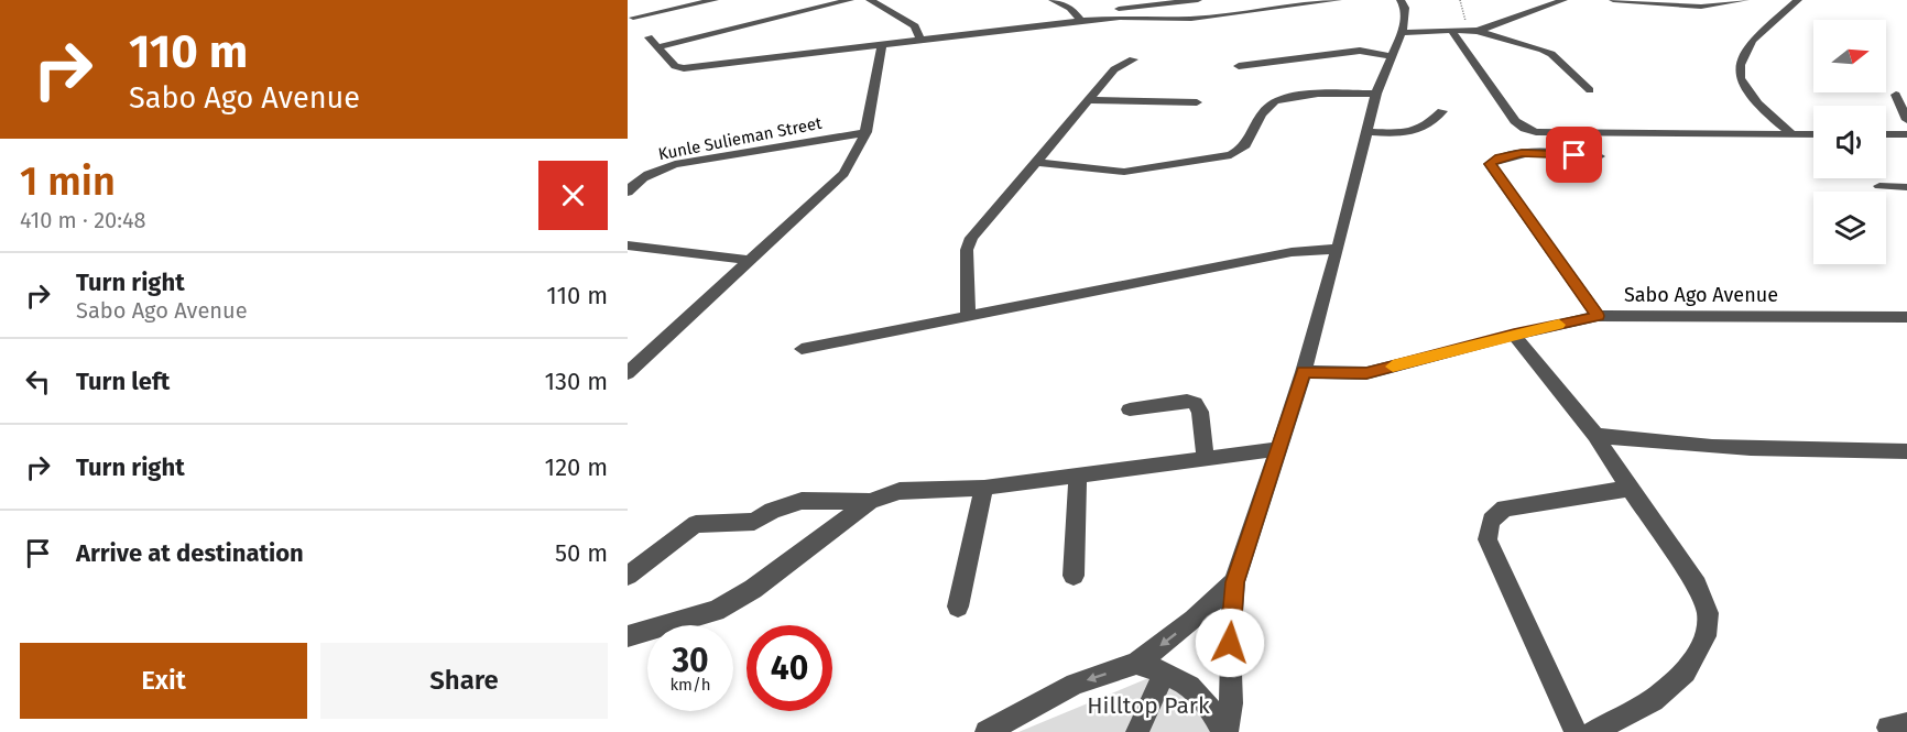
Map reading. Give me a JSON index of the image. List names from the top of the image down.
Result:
{
  "streets": {
    "street": ["Kunle Sulieman Street", "Sabo Ago Avenue"]
  },
  "parks": ["Hilltop Park"],
  "north": "right",
  "page": {
    "turn": ["110 m", "Sabo Ago Avenue"],
    "heading": ["1 min", "410 m · 20:48"],
    "list": [
      {
        "name": "Turn right",
        "note": "Sabo Ago Avenue",
        "value": "110 m"
      },
      {
        "name": "Turn left",
        "value": "130 m"
      },
      {
        "name": "Turn right",
        "value": "120 m"
      },
      {
        "name": "Arrive at destination",
        "value": "50 m"
      }
    ],
    "speed": "30 km/h",
    "limit": "40",
    "buttons": ["Exit", "Share"]
  }
}
